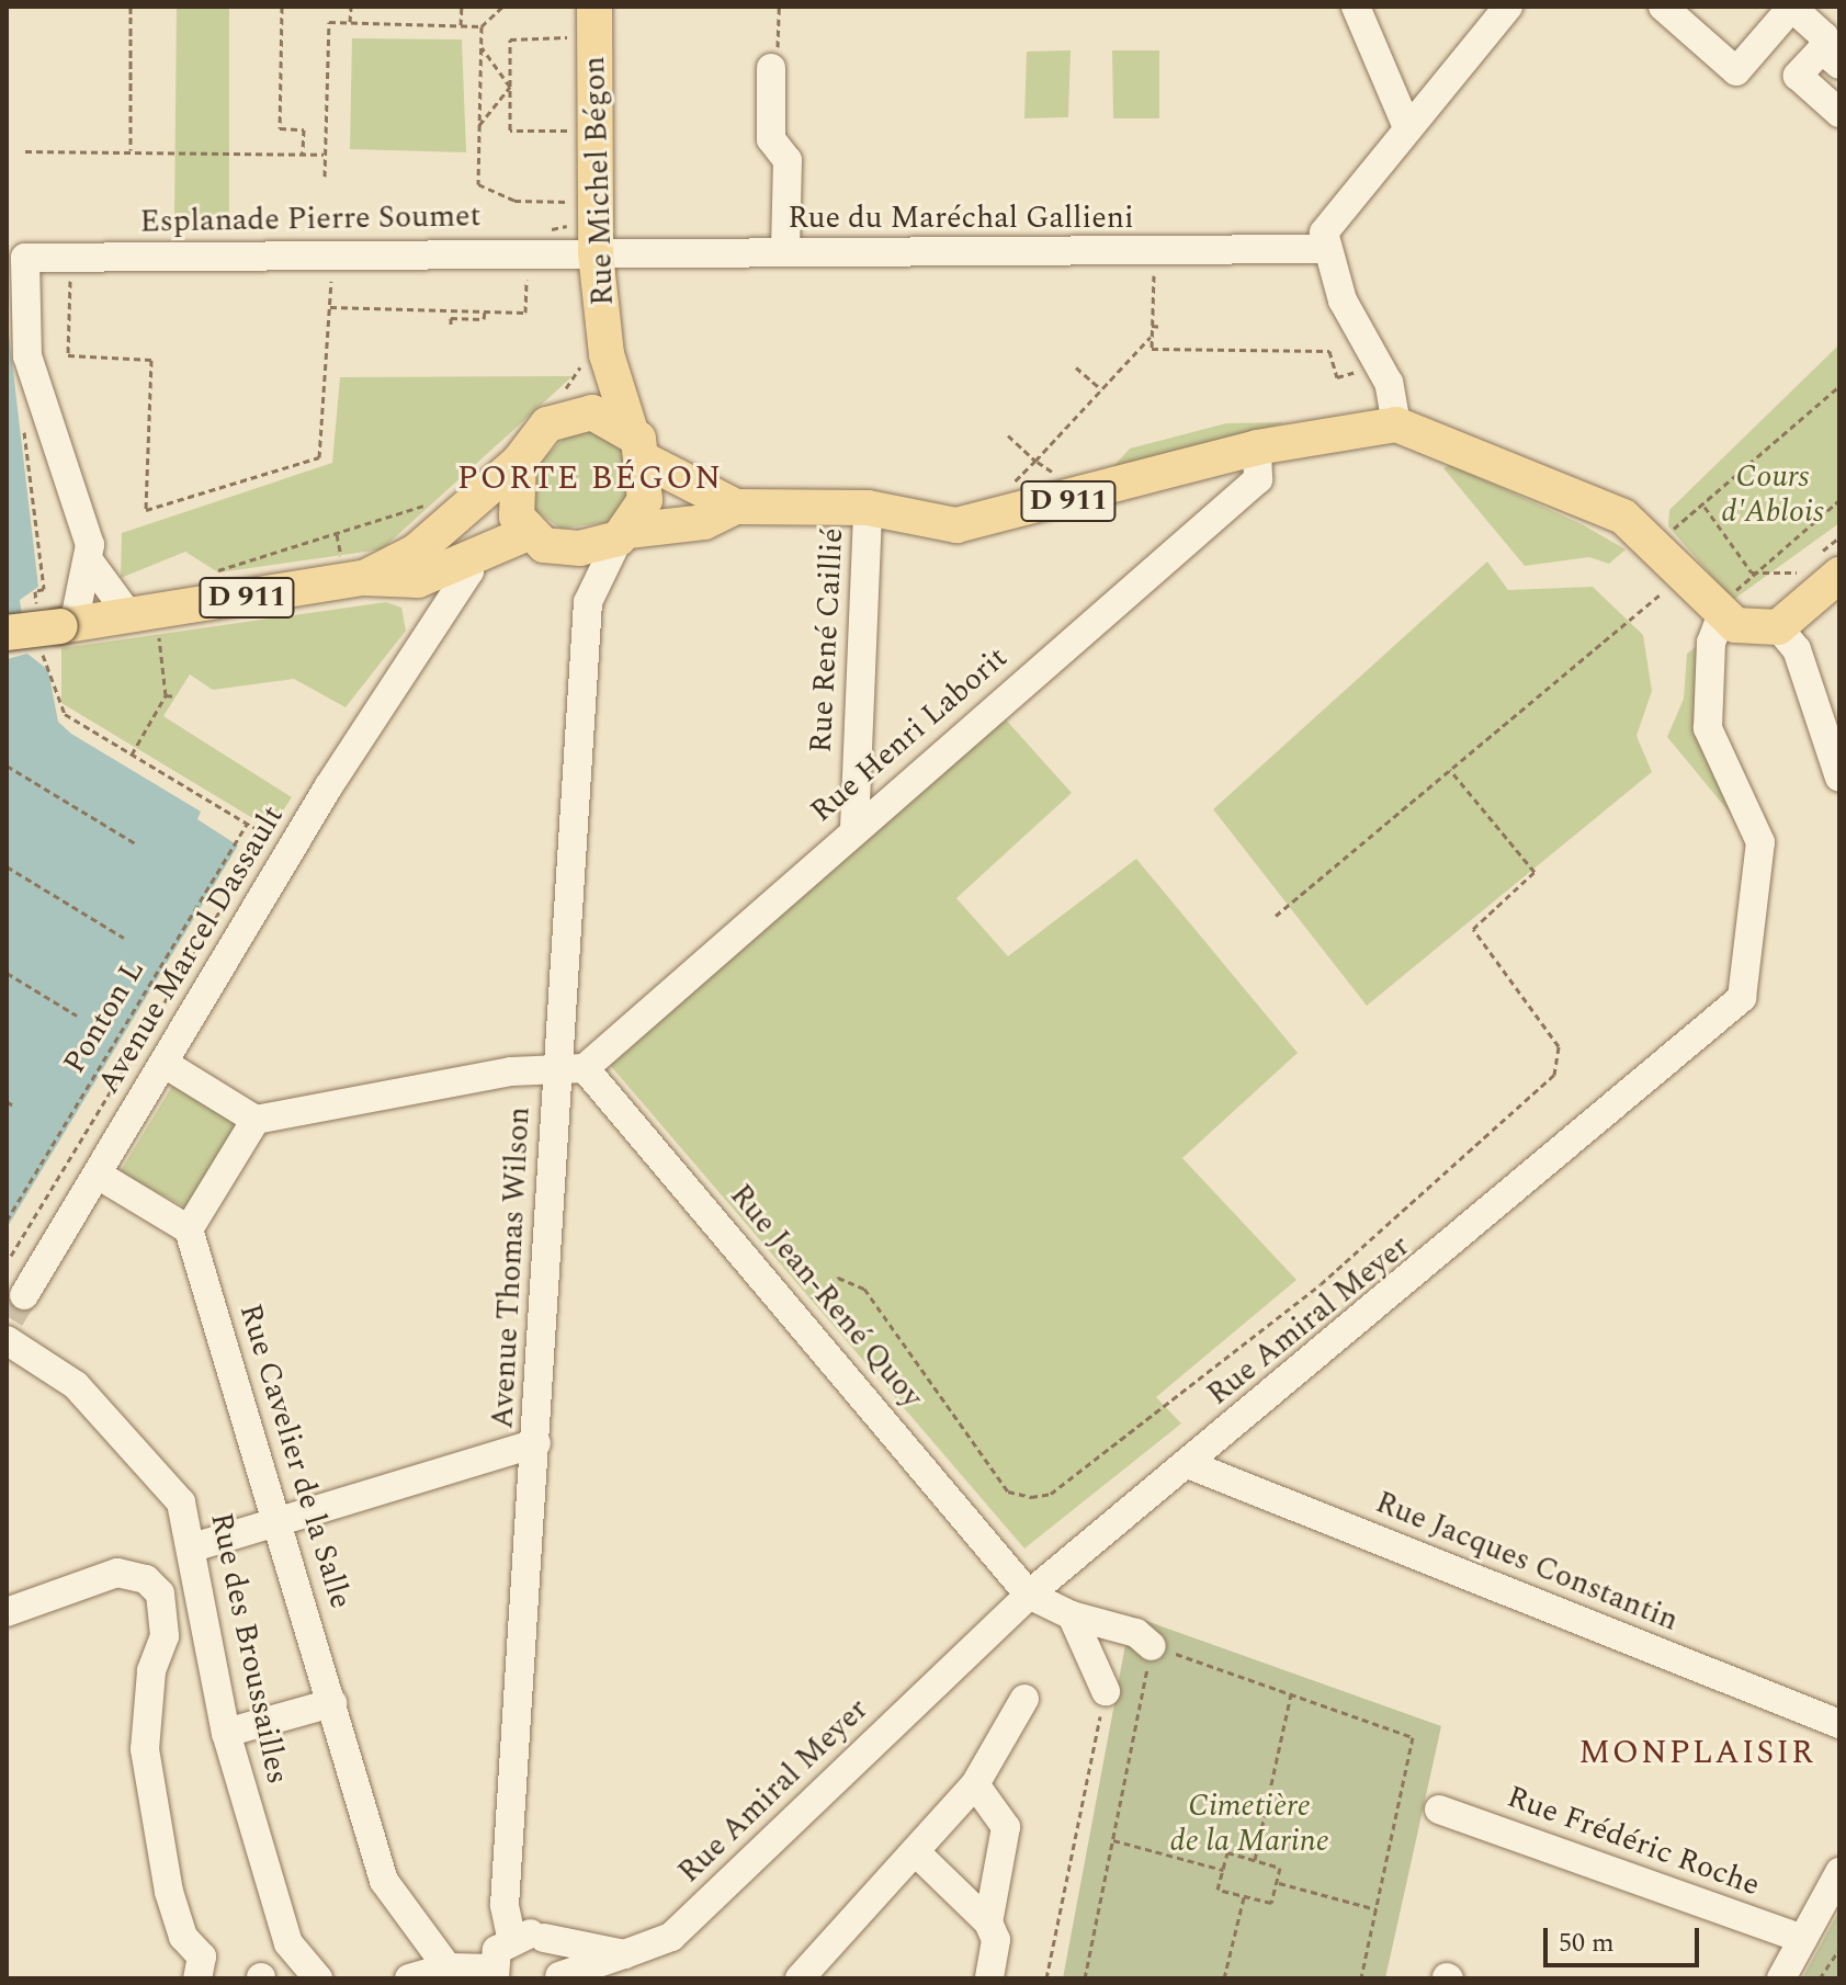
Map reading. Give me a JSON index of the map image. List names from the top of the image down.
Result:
{
  "streets": {
    "main road": ["Rue Michel Bégon", "D 911"],
    "street": [
      "Rue du Maréchal Gallieni",
      "Esplanade Pierre Soumet",
      "Rue René Caillié",
      "Rue Henri Laborit",
      "Avenue Marcel Dassault",
      "Avenue Thomas Wilson",
      "Rue Jean-René Quoy",
      "Rue Amiral Meyer",
      "Rue Cavelier de la Salle",
      "Rue Jacques Constantin",
      "Rue des Broussailles",
      "Rue Frédéric Roche"
    ],
    "path": ["Ponton L"]
  },
  "crossings": [
    ["Rue Michel Bégon", "Rue du Maréchal Gallieni"],
    ["Rue Michel Bégon", "Esplanade Pierre Soumet"],
    ["Rue Michel Bégon", "D 911"],
    ["Rue Michel Bégon", "Avenue Thomas Wilson"],
    ["Rue du Maréchal Gallieni", "Esplanade Pierre Soumet"],
    ["D 911", "Rue René Caillié"],
    ["D 911", "Rue Henri Laborit"],
    ["D 911", "Avenue Marcel Dassault"],
    ["D 911", "Avenue Thomas Wilson"],
    ["Rue René Caillié", "Rue Henri Laborit"],
    ["Rue Henri Laborit", "Avenue Thomas Wilson"],
    ["Rue Henri Laborit", "Rue Jean-René Quoy"],
    ["Avenue Marcel Dassault", "Rue des Broussailles"],
    ["Avenue Thomas Wilson", "Rue Jean-René Quoy"],
    ["Rue Jean-René Quoy", "Rue Amiral Meyer"],
    ["Rue Amiral Meyer", "Rue Jacques Constantin"]
  ],
  "districts": ["PORTE BÉGON", "MONPLAISIR"],
  "parks": ["Cours d'Ablois", "Cimetière de la Marine"],
  "scale_bar": "50 m"
}
